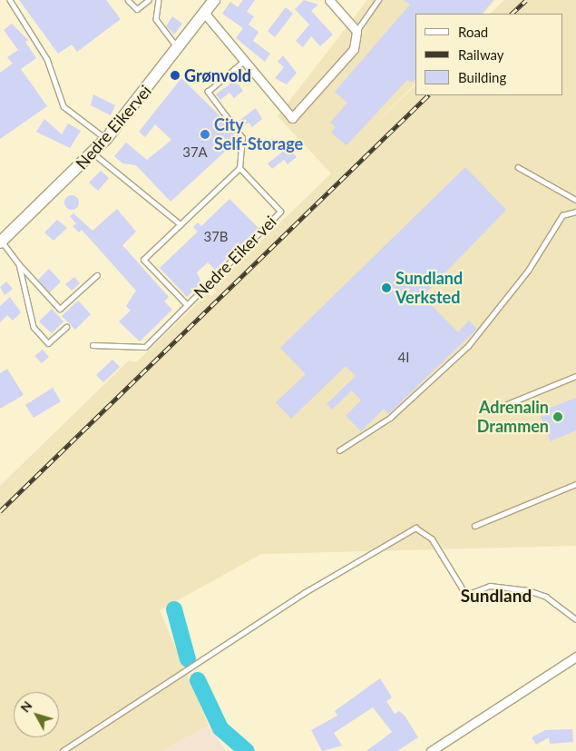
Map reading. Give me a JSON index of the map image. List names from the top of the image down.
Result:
{
  "streets": {
    "main road": ["Nedre Eikervei"],
    "lane": ["Nedre Eiker vei"]
  },
  "districts": ["Sundland"],
  "places": [
    "Grønvold",
    "City Self-Storage",
    "Sundland Verksted",
    "Adrenalin Drammen"
  ],
  "house_numbers": ["37A", "37B", "4I"],
  "legend": ["Road", "Railway", "Building"],
  "north": "top left"
}
